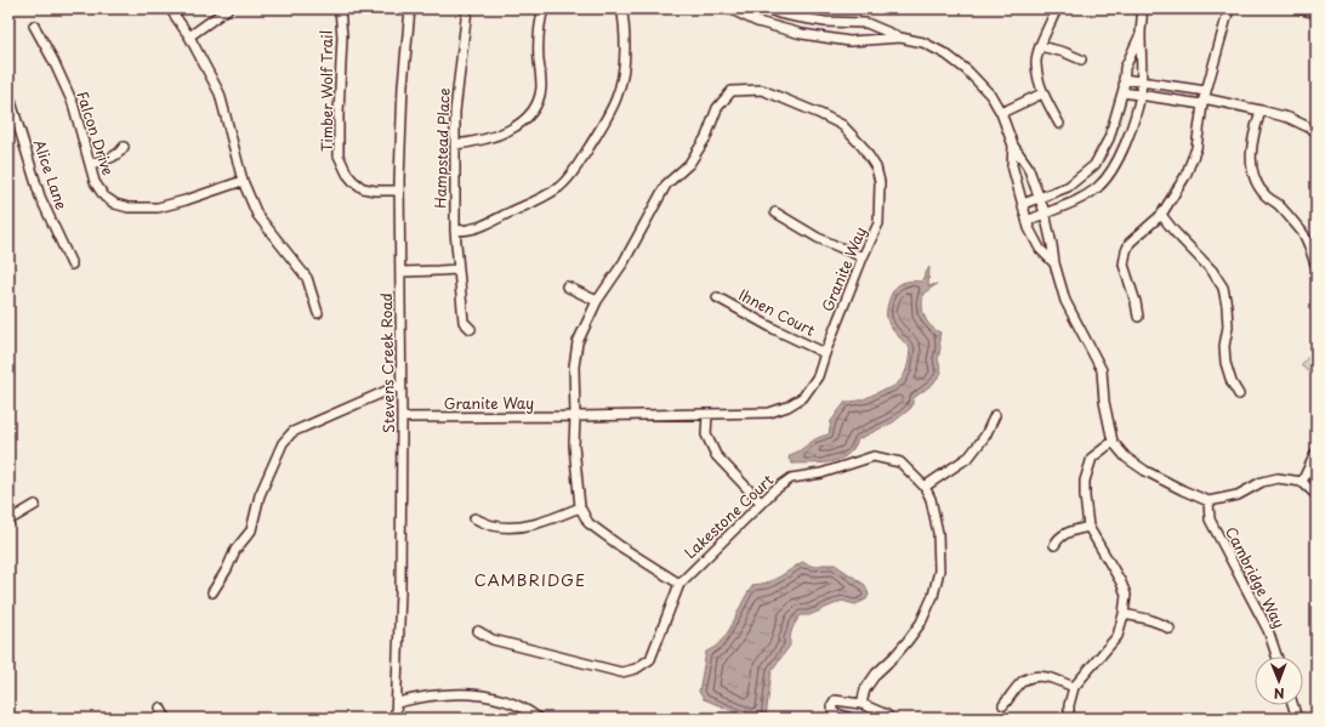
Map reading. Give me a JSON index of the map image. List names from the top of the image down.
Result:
{
  "streets": {
    "street": [
      "Timber Wolf Trail",
      "Falcon Drive",
      "Hampstead Place",
      "Alice Lane",
      "Granite Way",
      "Ihnen Court",
      "Stevens Creek Road",
      "Lakestone Court",
      "Cambridge Way"
    ]
  },
  "crossings": [
    ["Timber Wolf Trail", "Stevens Creek Road"],
    ["Granite Way", "Ihnen Court"],
    ["Granite Way", "Stevens Creek Road"]
  ],
  "districts": ["CAMBRIDGE"],
  "north": "bottom"
}
